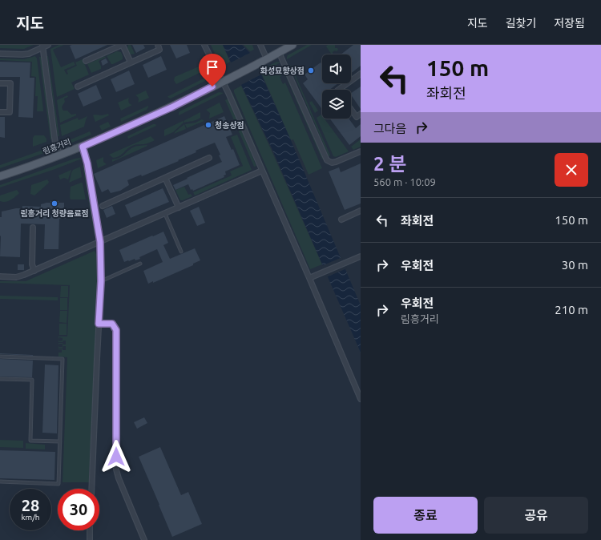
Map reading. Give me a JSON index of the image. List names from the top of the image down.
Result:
{
  "streets": {
    "main road": ["림흥거리"]
  },
  "places": ["화성묘향상점", "청송상점", "림흥거리 청량음료점"],
  "page": {
    "header": "지도",
    "nav": ["지도", "길찾기", "저장됨"],
    "turn": ["150 m", "좌회전"],
    "then": "그다음",
    "heading": ["2 분", "560 m · 10:09"],
    "list": [
      {
        "name": "좌회전",
        "value": "150 m"
      },
      {
        "name": "우회전",
        "value": "30 m"
      },
      {
        "name": "우회전",
        "note": "림흥거리",
        "value": "210 m"
      }
    ],
    "speed": "28 km/h",
    "limit": "30",
    "buttons": ["종료", "공유"]
  }
}
